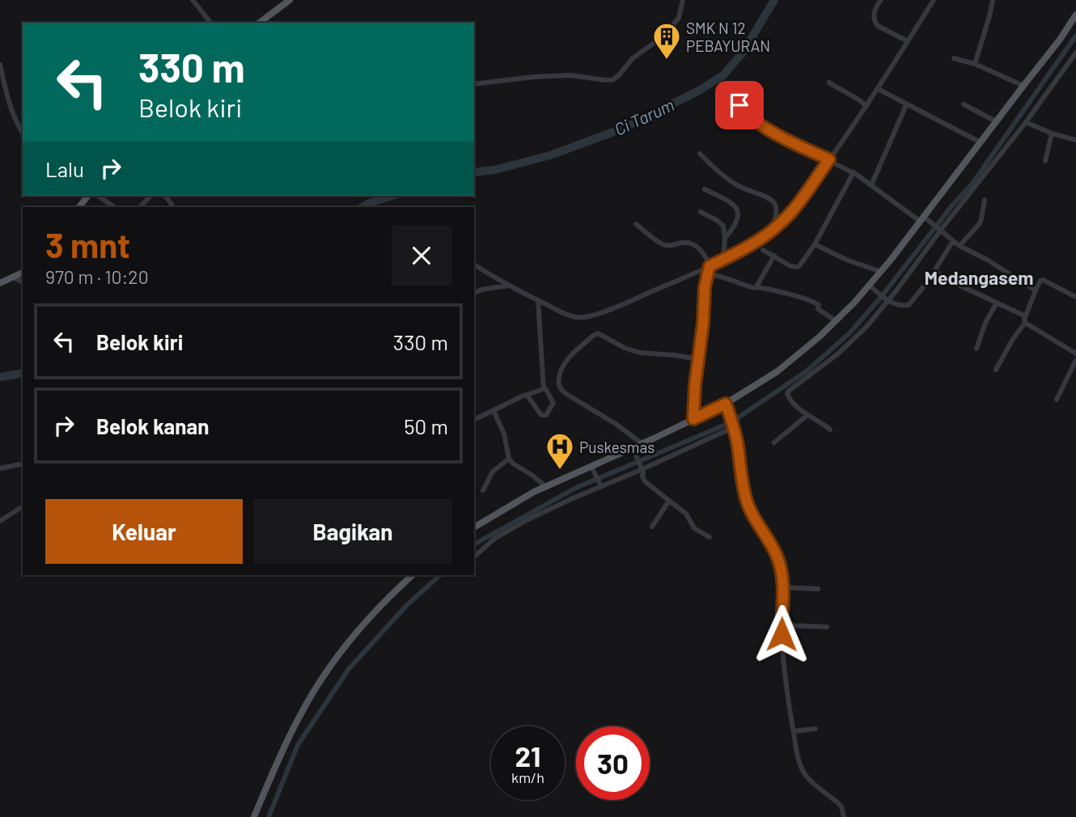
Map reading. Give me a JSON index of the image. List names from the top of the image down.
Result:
{
  "districts": ["Medangasem"],
  "water": ["Ci Tarum"],
  "places": {
    "building": ["SMK N 12 PEBAYURAN"],
    "hospital": ["Puskesmas"]
  },
  "page": {
    "turn": ["330 m", "Belok kiri"],
    "then": "Lalu",
    "heading": ["3 mnt", "970 m · 10:20"],
    "list": [
      {
        "name": "Belok kiri",
        "value": "330 m"
      },
      {
        "name": "Belok kanan",
        "value": "50 m"
      }
    ],
    "buttons": ["Keluar", "Bagikan"],
    "speed": "21 km/h",
    "limit": "30"
  }
}
